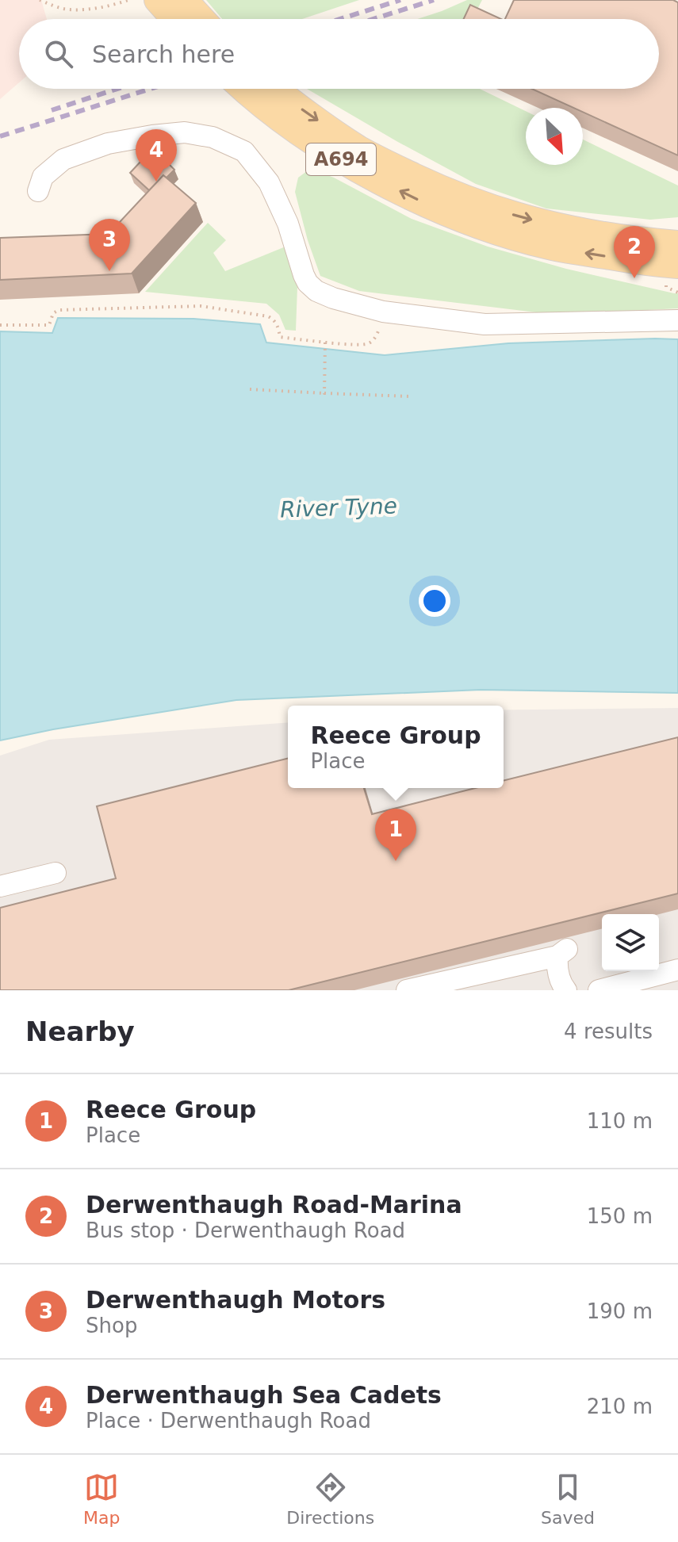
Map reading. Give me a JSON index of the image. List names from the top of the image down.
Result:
{
  "streets": {
    "main road": ["A694"]
  },
  "water": ["River Tyne"],
  "north": "bottom right",
  "page": {
    "search": "Search here",
    "pins": [
      "4",
      "3",
      "2",
      "1"
    ],
    "popup": ["Reece Group", "Place"],
    "heading": ["Nearby", "4 results"],
    "list": [
      {
        "mark": "1",
        "name": "Reece Group",
        "note": "Place",
        "value": "110 m"
      },
      {
        "mark": "2",
        "name": "Derwenthaugh Road-Marina",
        "note": "Bus stop · Derwenthaugh Road",
        "value": "150 m"
      },
      {
        "mark": "3",
        "name": "Derwenthaugh Motors",
        "note": "Shop",
        "value": "190 m"
      },
      {
        "mark": "4",
        "name": "Derwenthaugh Sea Cadets",
        "note": "Place · Derwenthaugh Road",
        "value": "210 m"
      }
    ],
    "nav": ["Map", "Directions", "Saved"]
  }
}
